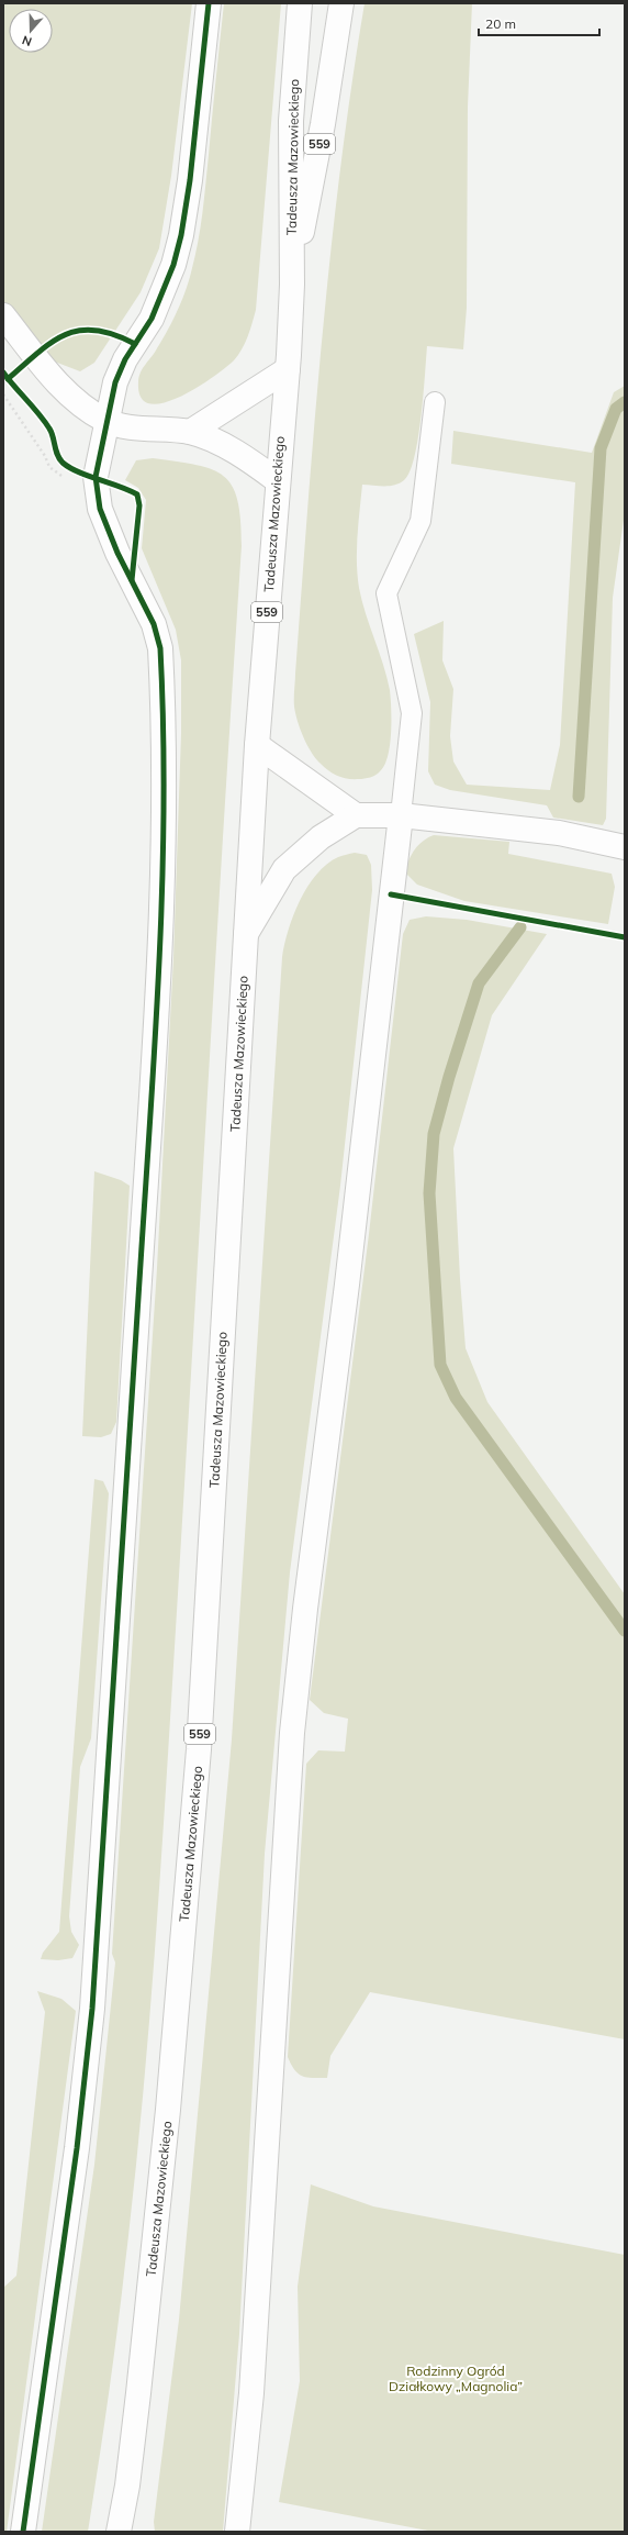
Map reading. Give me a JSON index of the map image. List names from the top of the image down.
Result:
{
  "streets": {
    "street": ["559", "Tadeusza Mazowieckiego"]
  },
  "parks": ["Rodzinny Ogród Działkowy „Magnolia”"],
  "scale_bar": "20 m",
  "north": "bottom"
}
